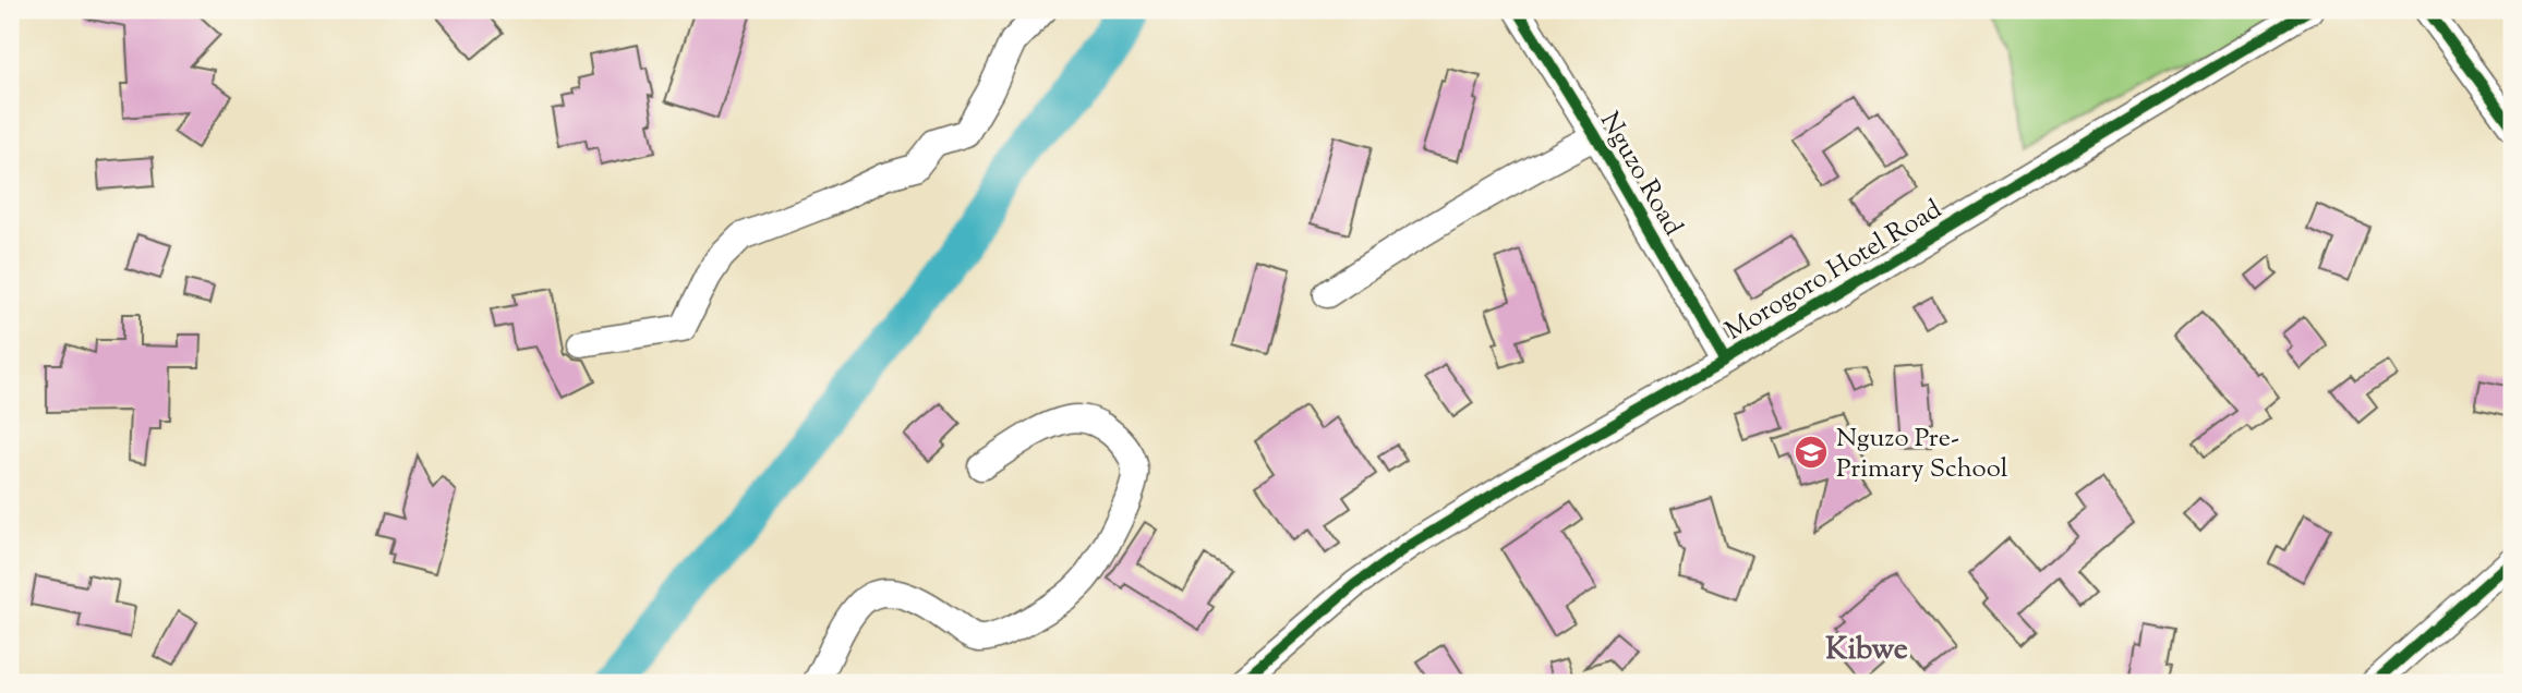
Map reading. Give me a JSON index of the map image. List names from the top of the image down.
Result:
{
  "streets": {
    "street": ["Nguzo Road", "Morogoro Hotel Road"]
  },
  "crossings": [
    ["Nguzo Road", "Morogoro Hotel Road"]
  ],
  "districts": ["Kibwe"],
  "places": {
    "school or university": ["Nguzo Pre- Primary School"]
  }
}
